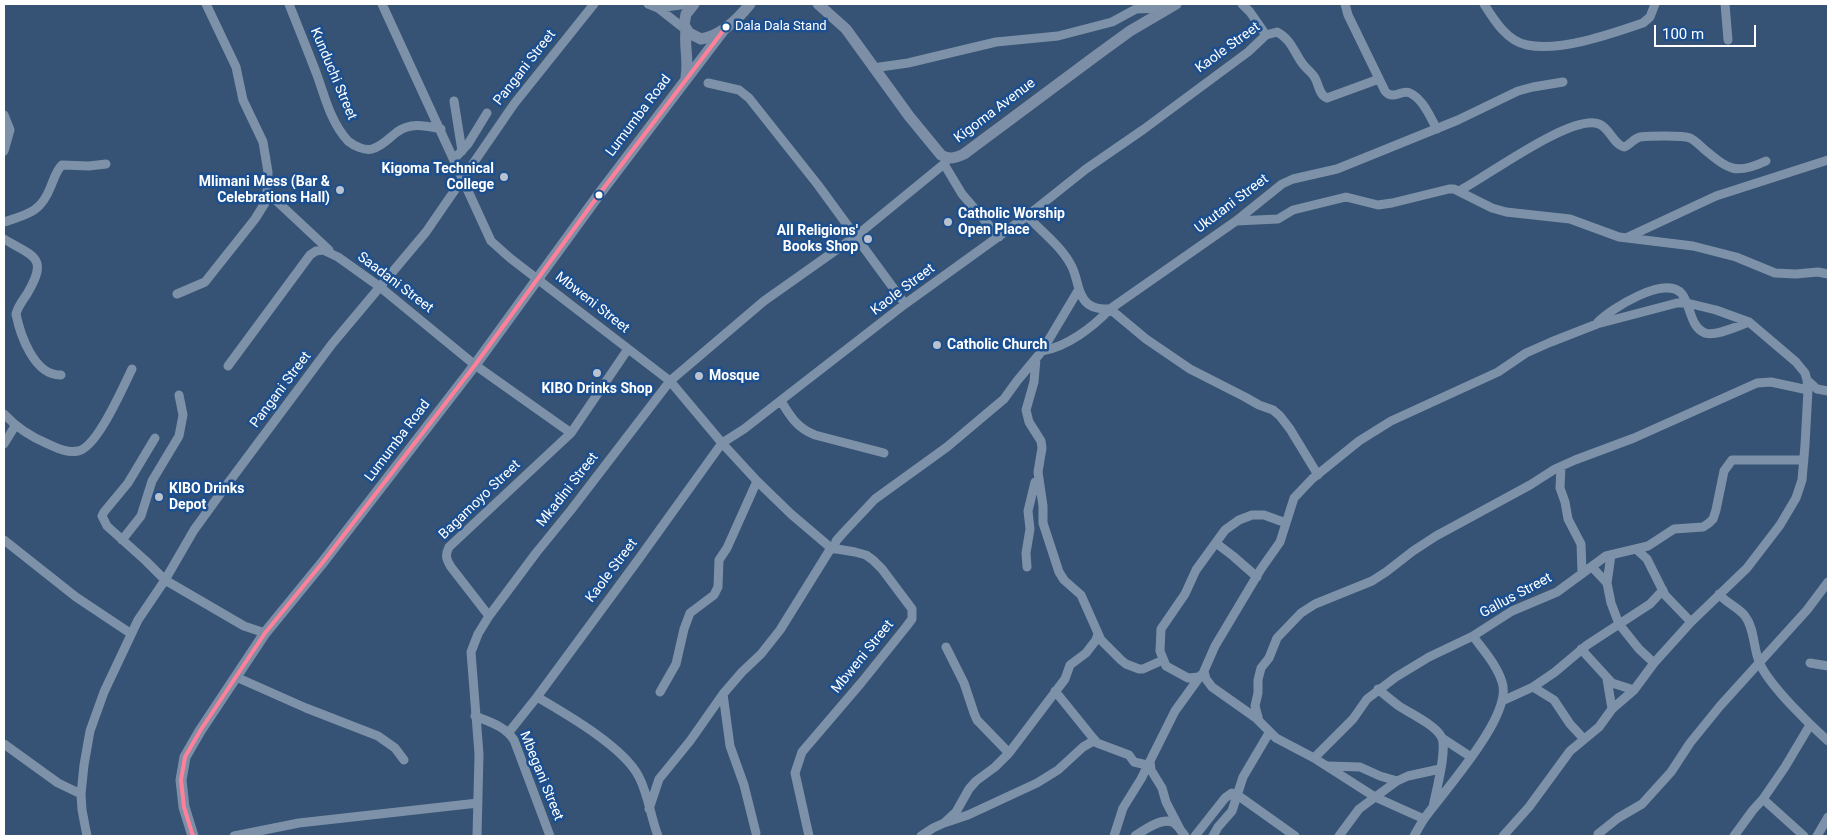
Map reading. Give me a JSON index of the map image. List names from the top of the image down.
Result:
{
  "streets": {
    "main road": ["Kigoma Avenue", "Lumumba Road"],
    "street": [
      "Kaole Street",
      "Pangani Street",
      "Kunduchi Street",
      "Ukutani Street",
      "Saadani Street",
      "Mbweni Street",
      "Mkadini Street",
      "Bagamoyo Street",
      "Gallus Street",
      "Mbegani Street"
    ]
  },
  "crossings": [
    ["Kaole Street", "Mbweni Street"],
    ["Kaole Street", "Mbegani Street"],
    ["Pangani Street", "Saadani Street"],
    ["Pangani Street", "Mbweni Street"],
    ["Kunduchi Street", "Mbweni Street"],
    ["Lumumba Road", "Saadani Street"],
    ["Lumumba Road", "Mbweni Street"],
    ["Saadani Street", "Bagamoyo Street"],
    ["Mbweni Street", "Mkadini Street"],
    ["Mbweni Street", "Bagamoyo Street"],
    ["Mkadini Street", "Bagamoyo Street"]
  ],
  "places": [
    "Dala Dala Stand",
    "Kigoma Technical College",
    "Mlimani Mess (Bar & Celebrations Hall)",
    "Catholic Worship Open Place",
    "All Religions' Books Shop",
    "Catholic Church",
    "KIBO Drinks Shop",
    "Mosque",
    "KIBO Drinks Depot"
  ],
  "scale_bar": "100 m"
}
